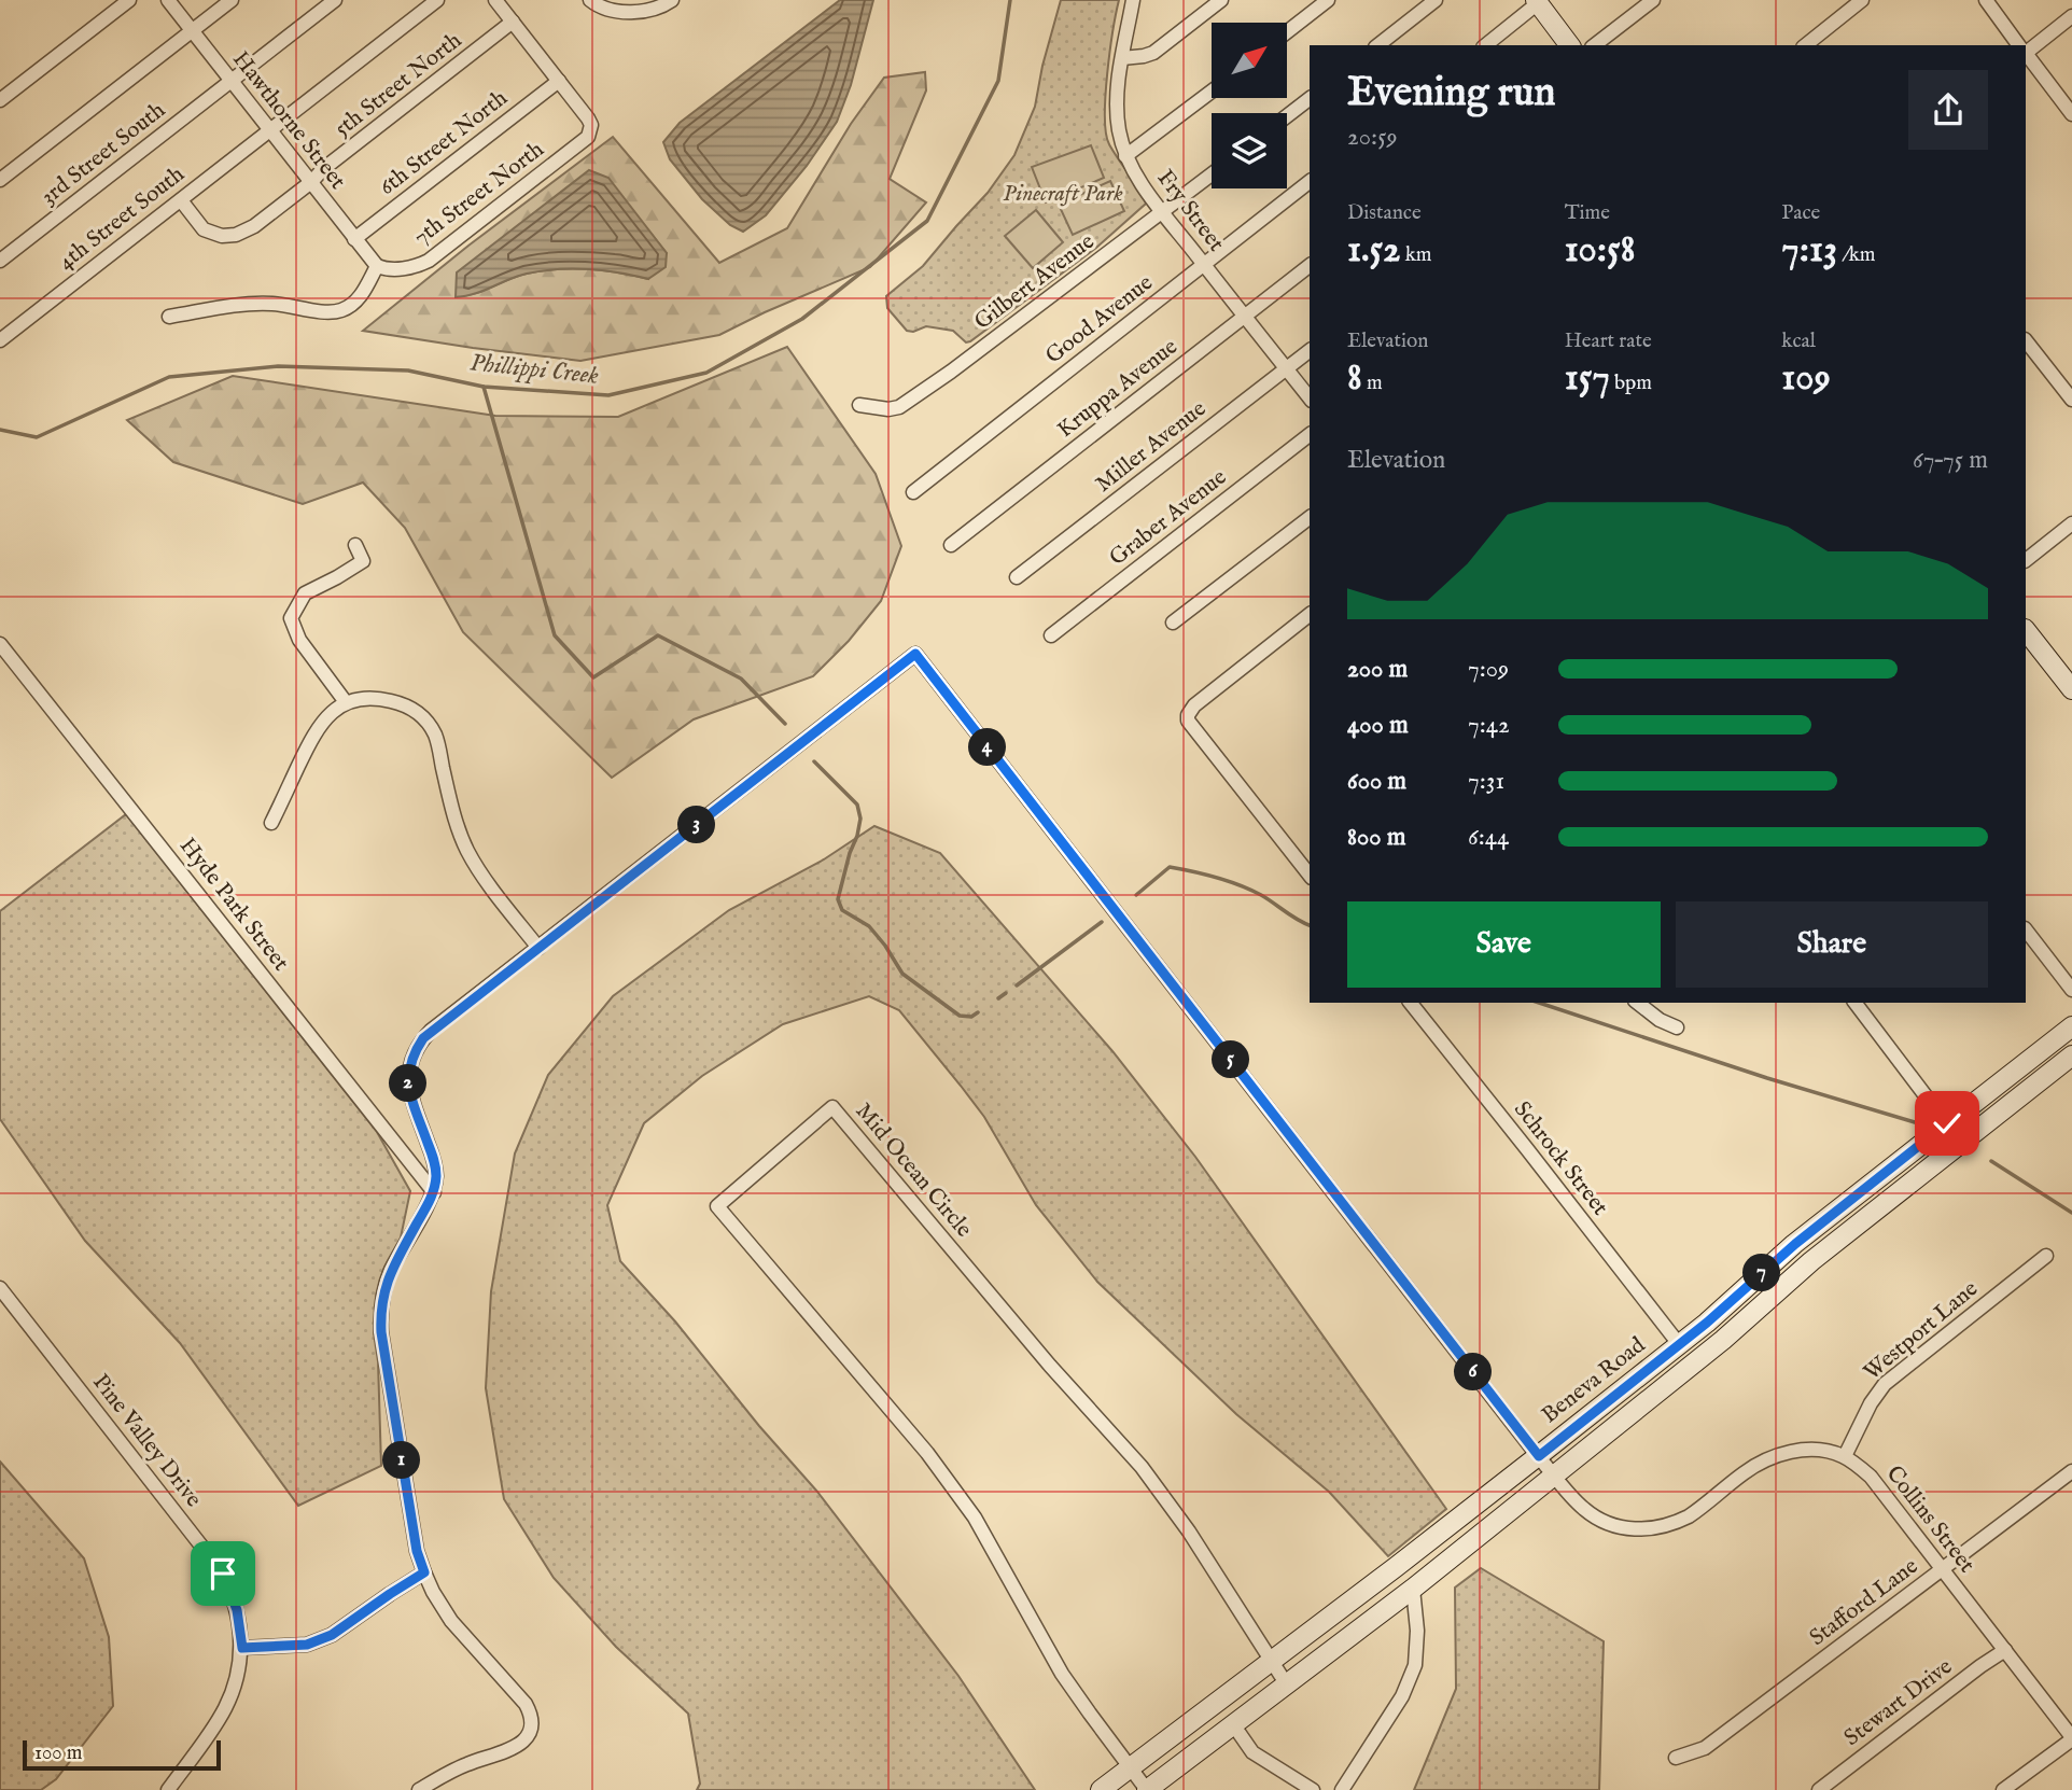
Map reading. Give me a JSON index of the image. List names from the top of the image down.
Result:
{
  "streets": {
    "main road": ["Beneva Road"],
    "street": [
      "5th Street North",
      "Hawthorne Street",
      "6th Street North",
      "3rd Street South",
      "7th Street North",
      "Fry Street",
      "4th Street South",
      "Gilbert Avenue",
      "Good Avenue",
      "Kruppa Avenue",
      "Miller Avenue",
      "Graber Avenue",
      "Hyde Park Street",
      "Schrock Street",
      "Mid Ocean Circle",
      "Westport Lane",
      "Pine Valley Drive",
      "Collins Street",
      "Stafford Lane",
      "Stewart Drive"
    ]
  },
  "crossings": [
    ["5th Street North", "Hawthorne Street"],
    ["5th Street North", "4th Street South"],
    ["Hawthorne Street", "6th Street North"],
    ["Hawthorne Street", "3rd Street South"],
    ["Hawthorne Street", "7th Street North"],
    ["Hawthorne Street", "4th Street South"],
    ["6th Street North", "7th Street North"],
    ["Fry Street", "Gilbert Avenue"],
    ["Fry Street", "Good Avenue"],
    ["Fry Street", "Kruppa Avenue"],
    ["Fry Street", "Miller Avenue"],
    ["Schrock Street", "Beneva Road"],
    ["Mid Ocean Circle", "Beneva Road"],
    ["Westport Lane", "Collins Street"],
    ["Collins Street", "Stafford Lane"],
    ["Collins Street", "Stewart Drive"]
  ],
  "water": ["Phillippi Creek"],
  "parks": ["Pinecraft Park"],
  "scale_bar": "100 m",
  "north": "top right",
  "page": {
    "heading": ["Evening run", "20:59"],
    "stats": [
      ["Distance", "1.52 km"],
      ["Time", "10:58"],
      ["Pace", "7:13 /km"],
      ["Elevation", "8 m"],
      ["Heart rate", "157 bpm"],
      ["kcal", "109"]
    ],
    "chart": ["Elevation", "67–75 m"],
    "list": [
      {
        "name": "200 m",
        "note": "7:09"
      },
      {
        "name": "400 m",
        "note": "7:42"
      },
      {
        "name": "600 m",
        "note": "7:31"
      },
      {
        "name": "800 m",
        "note": "6:44"
      }
    ],
    "pins": [
      "4",
      "3",
      "5",
      "2",
      "7",
      "6",
      "1"
    ],
    "buttons": ["Save", "Share"],
    "scale": "100 m"
  }
}
